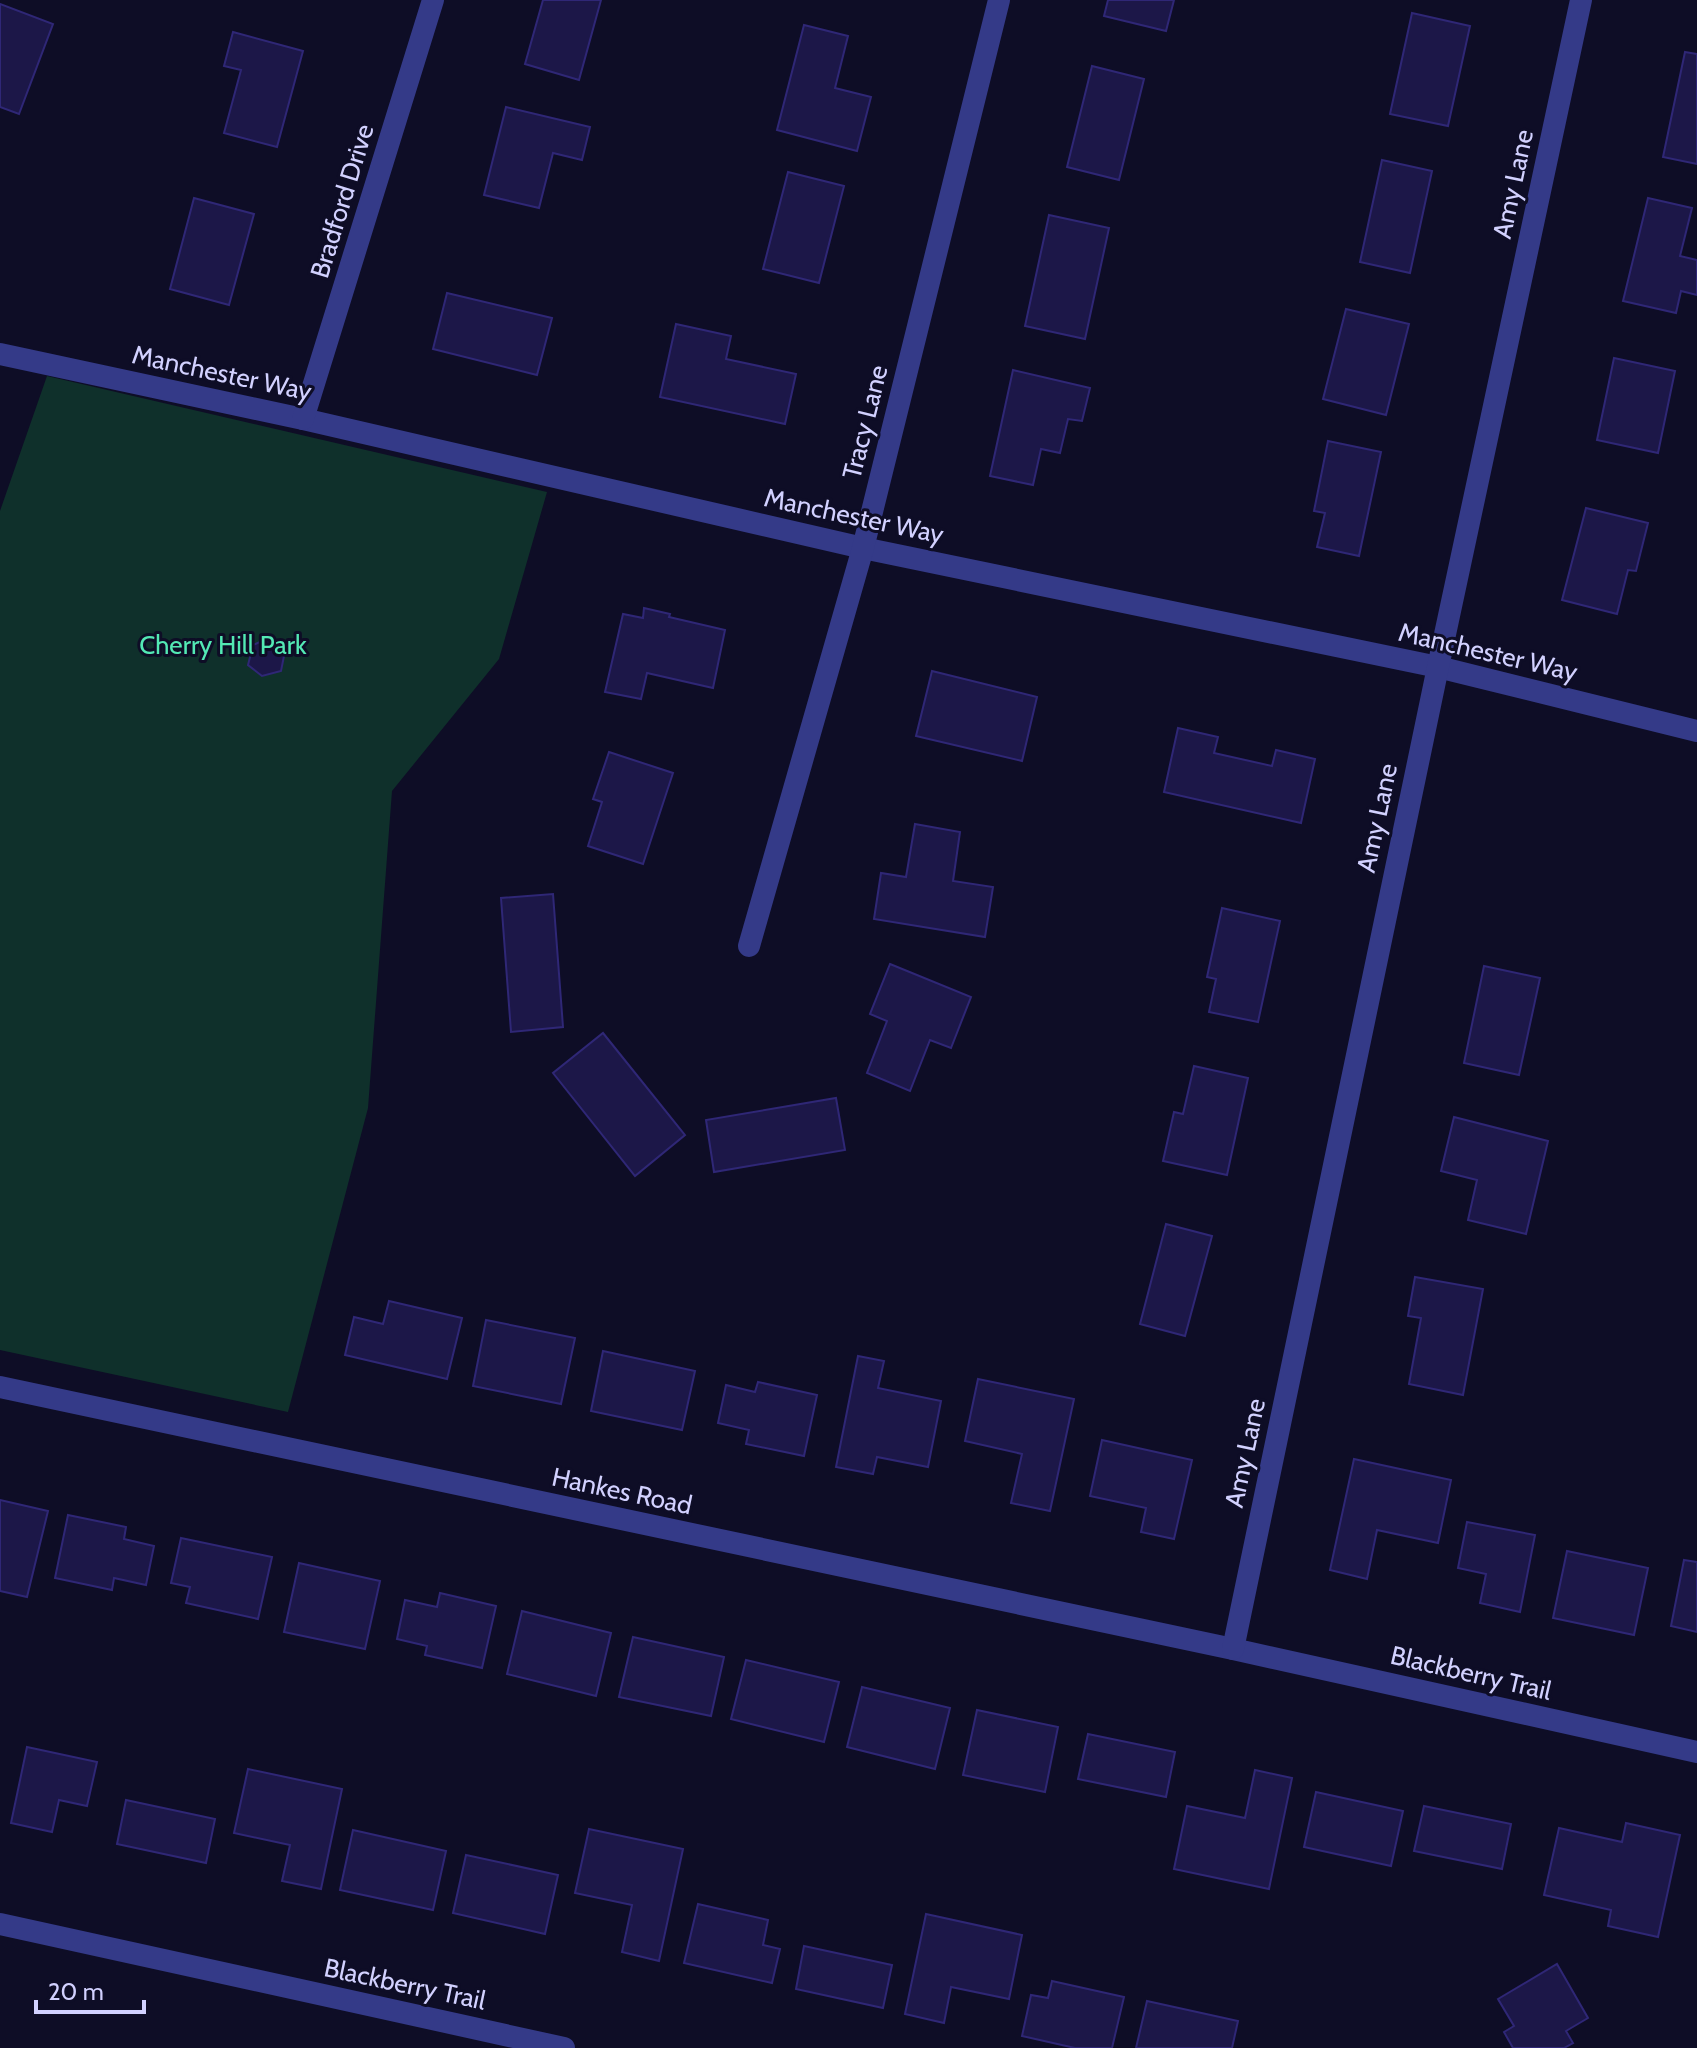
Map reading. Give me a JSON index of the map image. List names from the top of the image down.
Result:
{
  "streets": {
    "street": [
      "Amy Lane",
      "Bradford Drive",
      "Manchester Way",
      "Tracy Lane",
      "Hankes Road",
      "Blackberry Trail"
    ]
  },
  "crossings": [
    ["Amy Lane", "Manchester Way"],
    ["Amy Lane", "Hankes Road"],
    ["Amy Lane", "Blackberry Trail"],
    ["Bradford Drive", "Manchester Way"],
    ["Manchester Way", "Tracy Lane"],
    ["Hankes Road", "Blackberry Trail"]
  ],
  "parks": ["Cherry Hill Park"],
  "scale_bar": "20 m"
}
